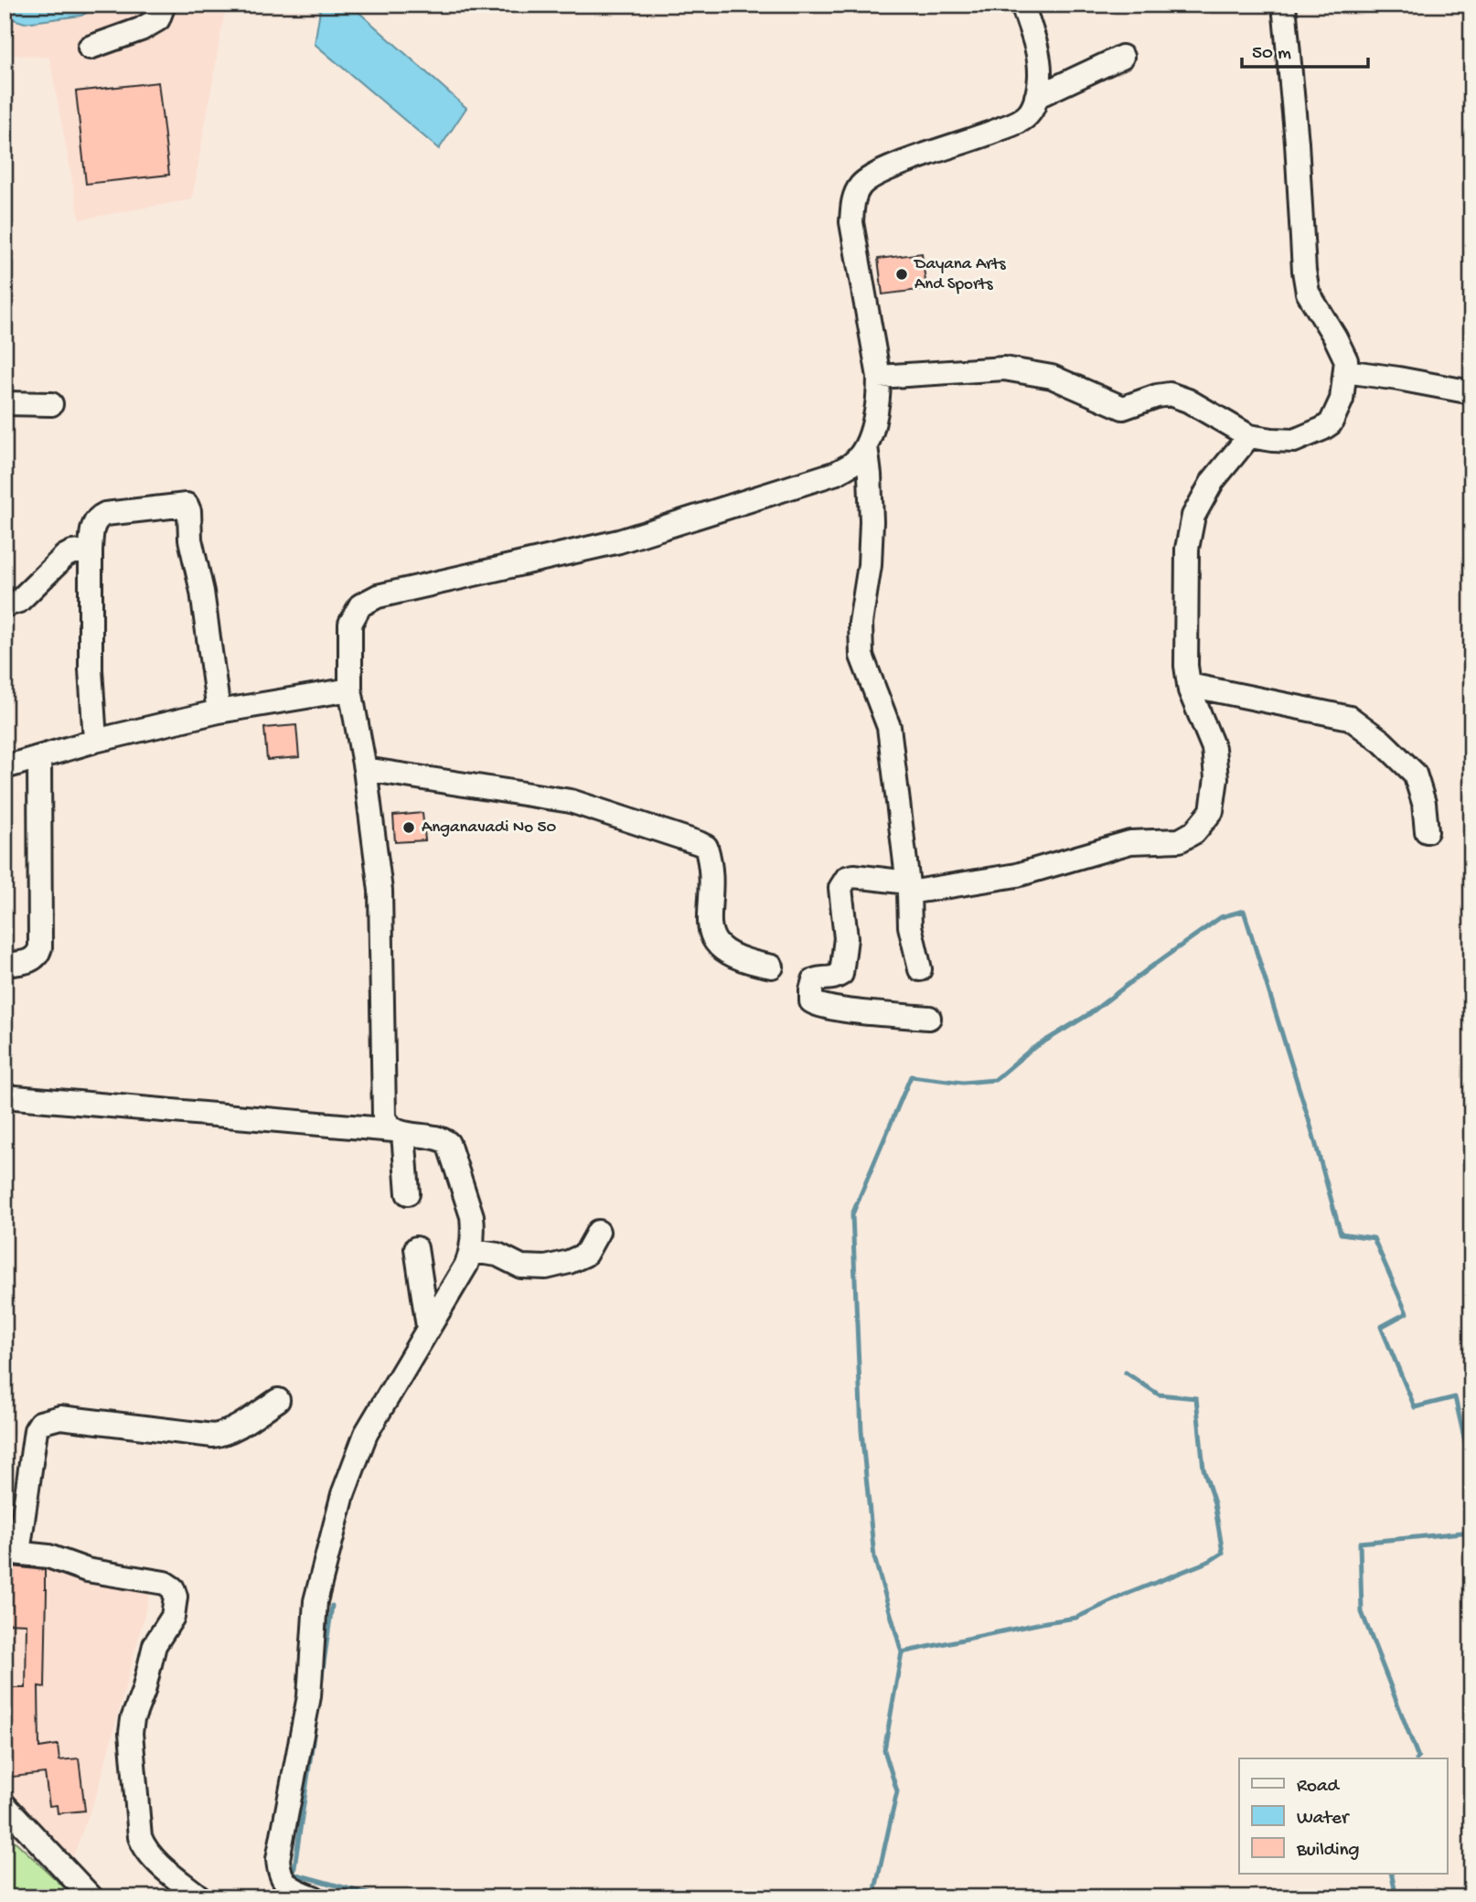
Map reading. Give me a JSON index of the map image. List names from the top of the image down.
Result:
{
  "places": ["Dayana Arts And Sports", "Anganavadi No 50"],
  "legend": ["Road", "Water", "Building"],
  "scale_bar": "50 m"
}
